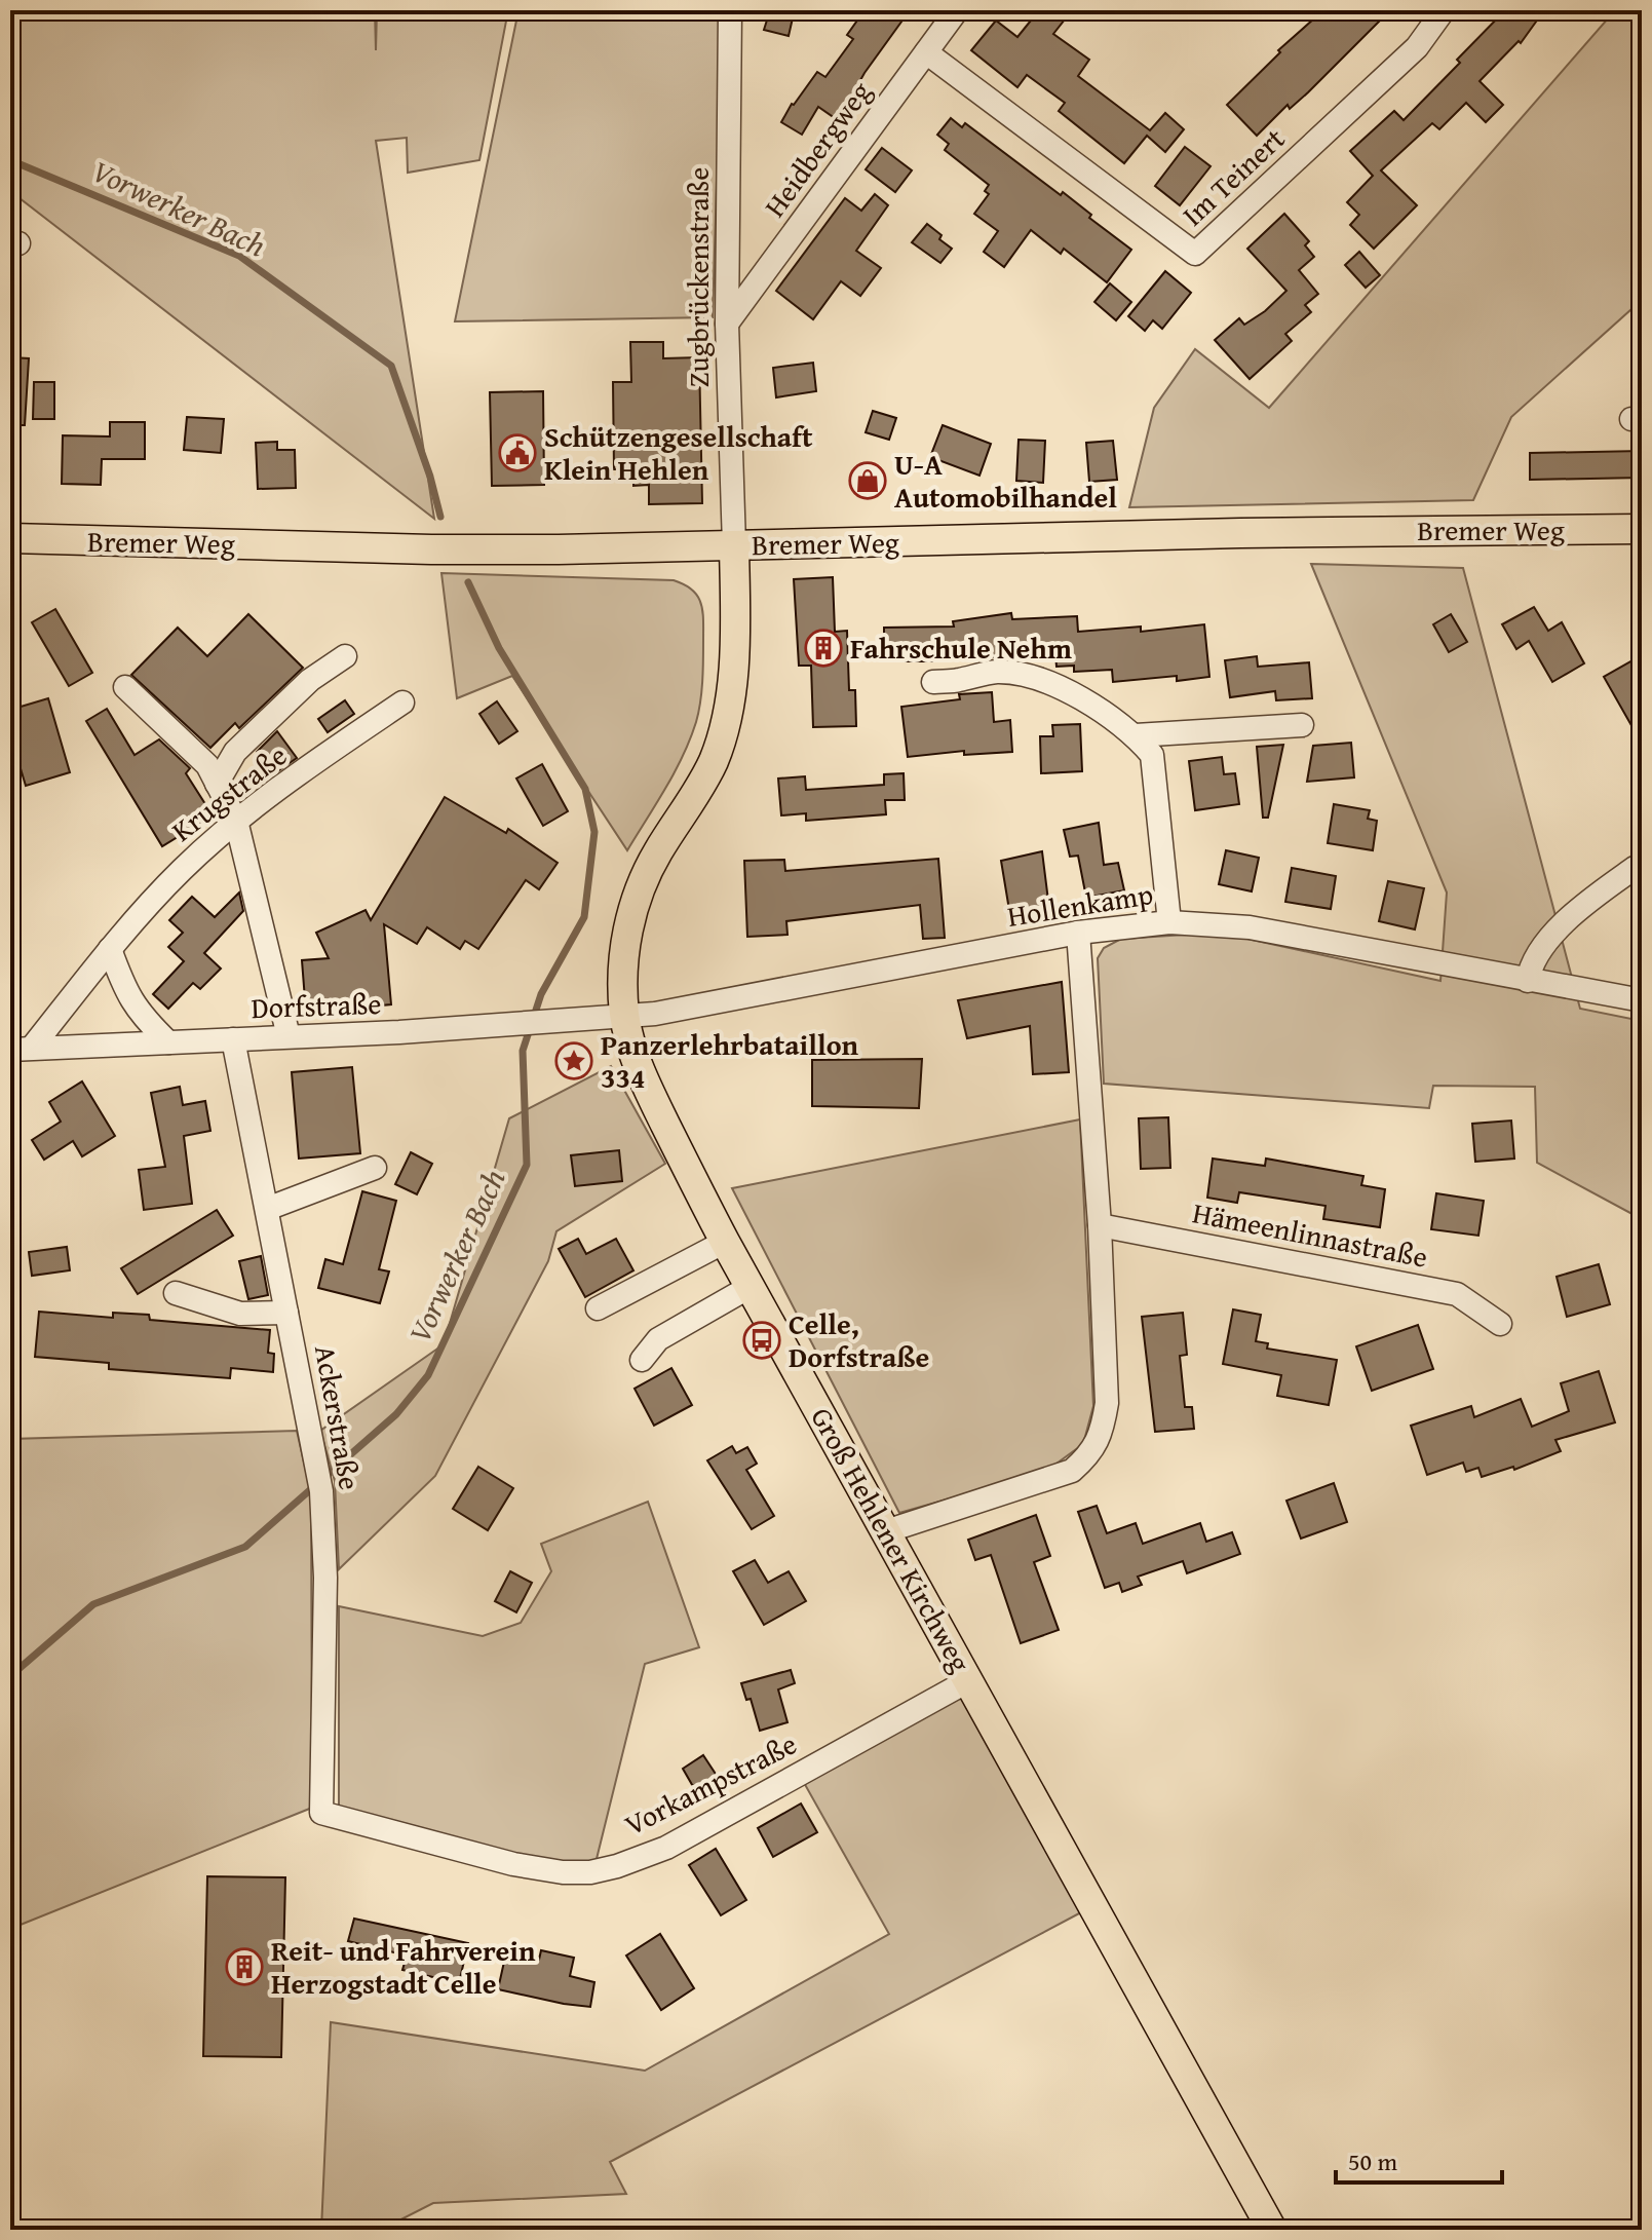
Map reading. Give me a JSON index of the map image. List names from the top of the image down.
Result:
{
  "streets": {
    "main road": ["Bremer Weg", "Groß Hehlener Kirchweg"],
    "street": [
      "Heidbergweg",
      "Im Teinert",
      "Zugbrückenstraße",
      "Krugstraße",
      "Hollenkamp",
      "Dorfstraße",
      "Hämeenlinnastraße",
      "Ackerstraße",
      "Vorkampstraße"
    ]
  },
  "crossings": [
    ["Heidbergweg", "Im Teinert"],
    ["Heidbergweg", "Zugbrückenstraße"],
    ["Zugbrückenstraße", "Bremer Weg"],
    ["Zugbrückenstraße", "Groß Hehlener Kirchweg"],
    ["Bremer Weg", "Groß Hehlener Kirchweg"],
    ["Krugstraße", "Dorfstraße"],
    ["Hollenkamp", "Dorfstraße"],
    ["Hollenkamp", "Groß Hehlener Kirchweg"],
    ["Dorfstraße", "Ackerstraße"],
    ["Dorfstraße", "Groß Hehlener Kirchweg"],
    ["Ackerstraße", "Vorkampstraße"],
    ["Groß Hehlener Kirchweg", "Vorkampstraße"]
  ],
  "water": ["Vorwerker Bach"],
  "places": {
    "public building": ["Schützengesellschaft Klein Hehlen"],
    "shop": ["U-A Automobilhandel"],
    "building": ["Fahrschule Nehm", "Reit- und Fahrverein Herzogstadt Celle"],
    "place": ["Panzerlehrbataillon 334"],
    "bus stop": ["Celle, Dorfstraße"]
  },
  "scale_bar": "50 m"
}
